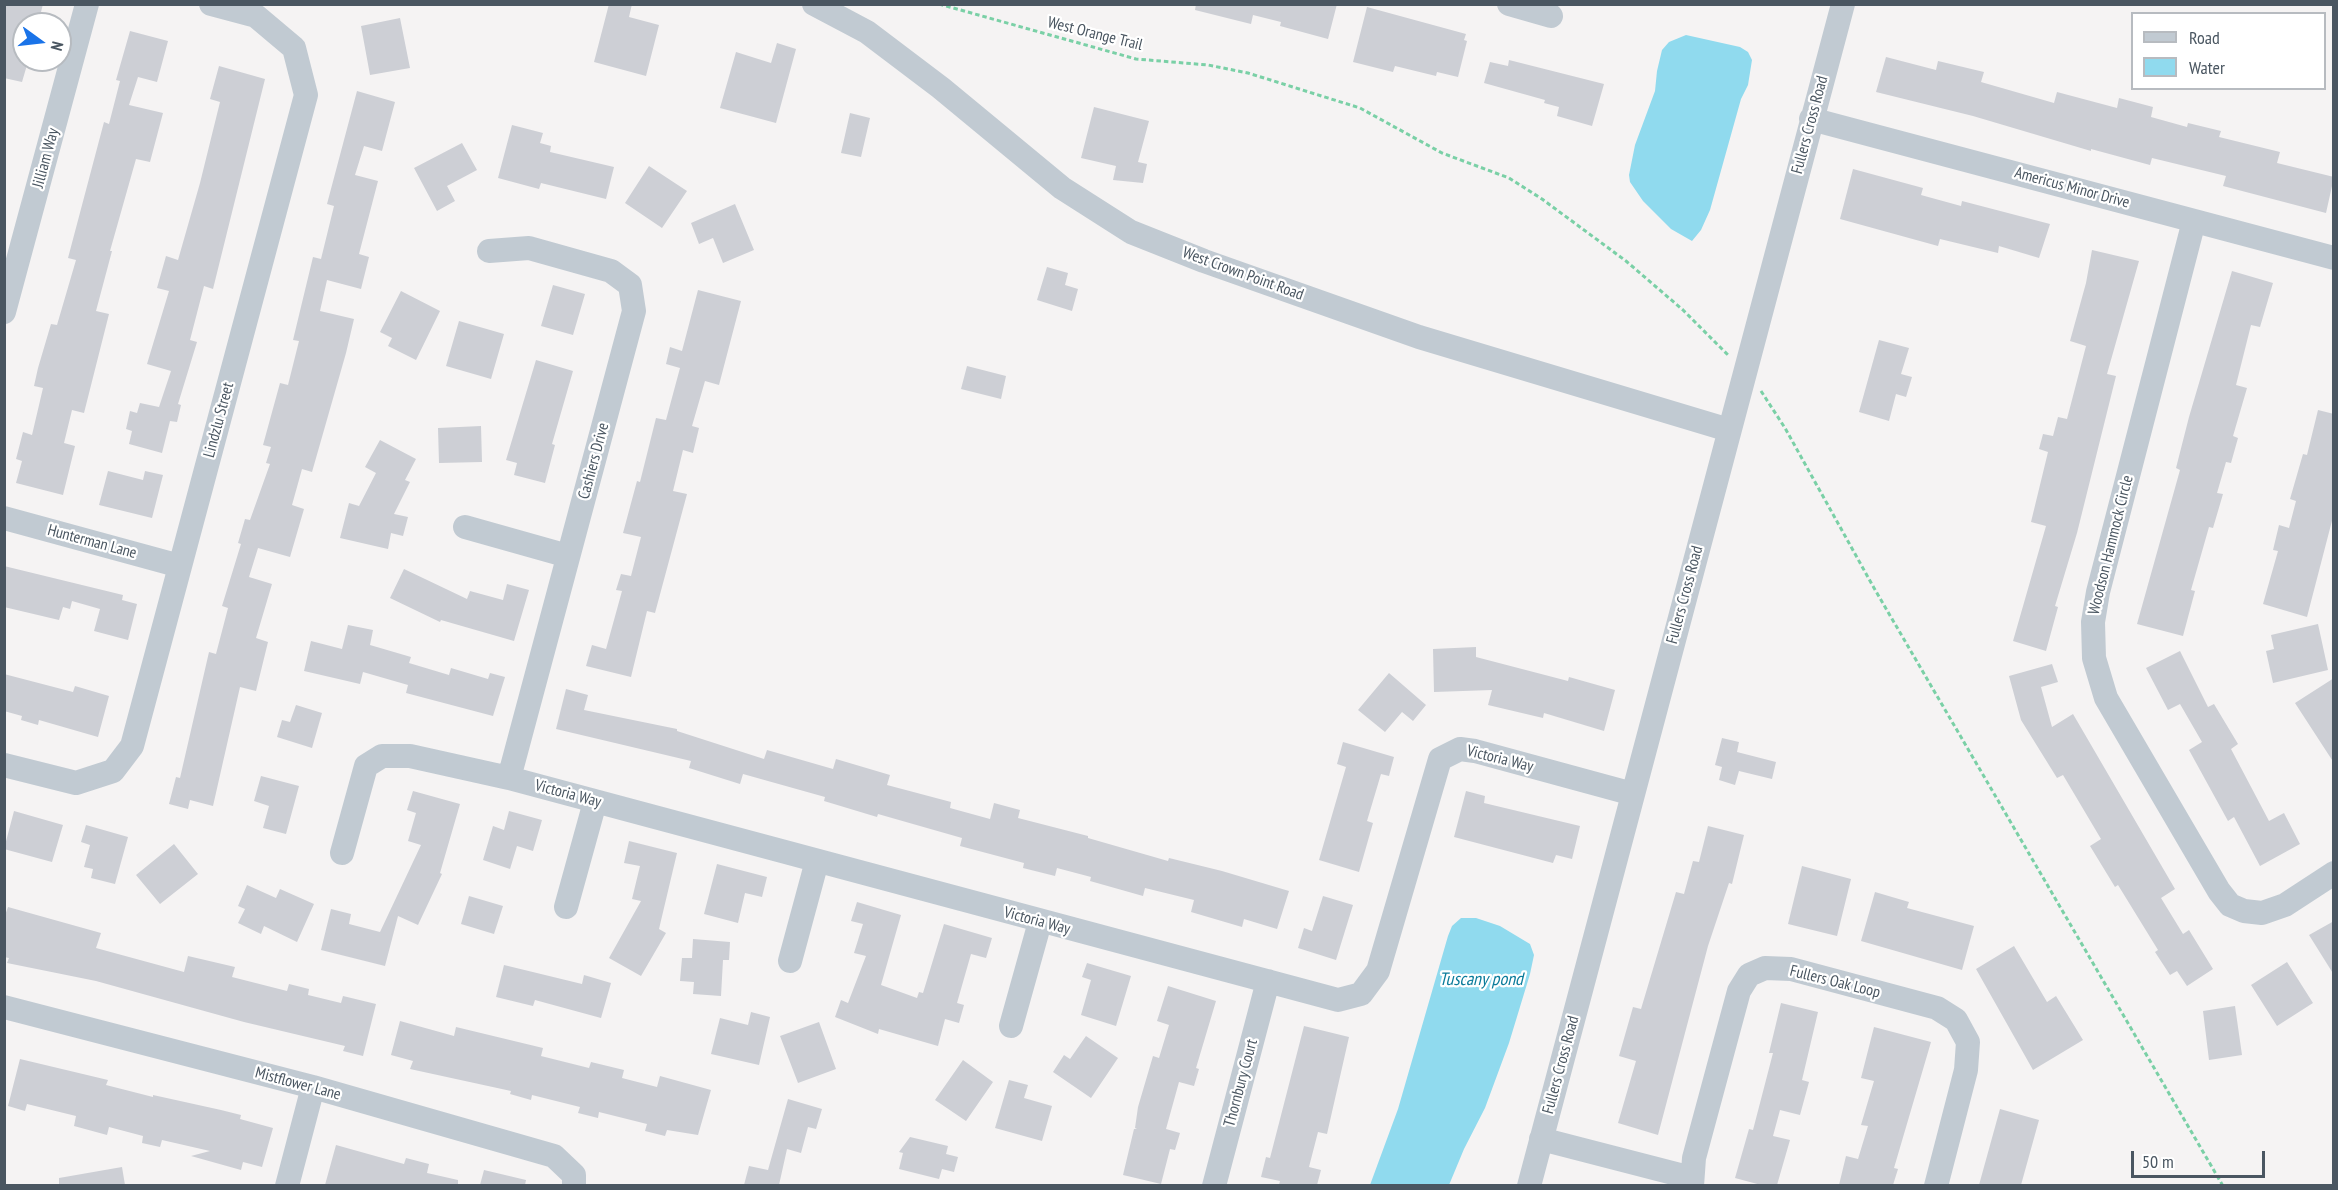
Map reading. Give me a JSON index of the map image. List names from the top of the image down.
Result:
{
  "streets": {
    "street": [
      "Fullers Cross Road",
      "Jilliam Way",
      "Americus Minor Drive",
      "West Crown Point Road",
      "Lindzlu Street",
      "Cashiers Drive",
      "Hunterman Lane",
      "Woodson Hammock Circle",
      "Victoria Way",
      "Fullers Oak Loop",
      "Thornbury Court",
      "Mistflower Lane"
    ],
    "path": ["West Orange Trail"]
  },
  "crossings": [
    ["Fullers Cross Road", "Americus Minor Drive"],
    ["Fullers Cross Road", "West Crown Point Road"],
    ["Fullers Cross Road", "Victoria Way"],
    ["Fullers Cross Road", "Fullers Oak Loop"],
    ["Americus Minor Drive", "Woodson Hammock Circle"],
    ["Lindzlu Street", "Hunterman Lane"],
    ["Cashiers Drive", "Victoria Way"],
    ["Victoria Way", "Thornbury Court"]
  ],
  "water": ["Tuscany pond"],
  "legend": ["Road", "Water"],
  "scale_bar": "50 m",
  "north": "right"
}
